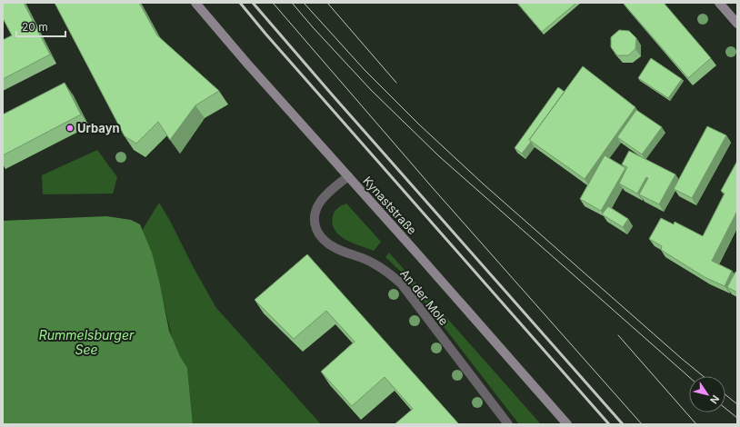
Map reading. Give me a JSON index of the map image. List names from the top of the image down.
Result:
{
  "streets": {
    "street": ["Kynaststraße", "An der Mole"]
  },
  "crossings": [
    ["Kynaststraße", "An der Mole"]
  ],
  "water": ["Rummelsburger See"],
  "places": ["Urbayn"],
  "scale_bar": "20 m",
  "north": "bottom right"
}
